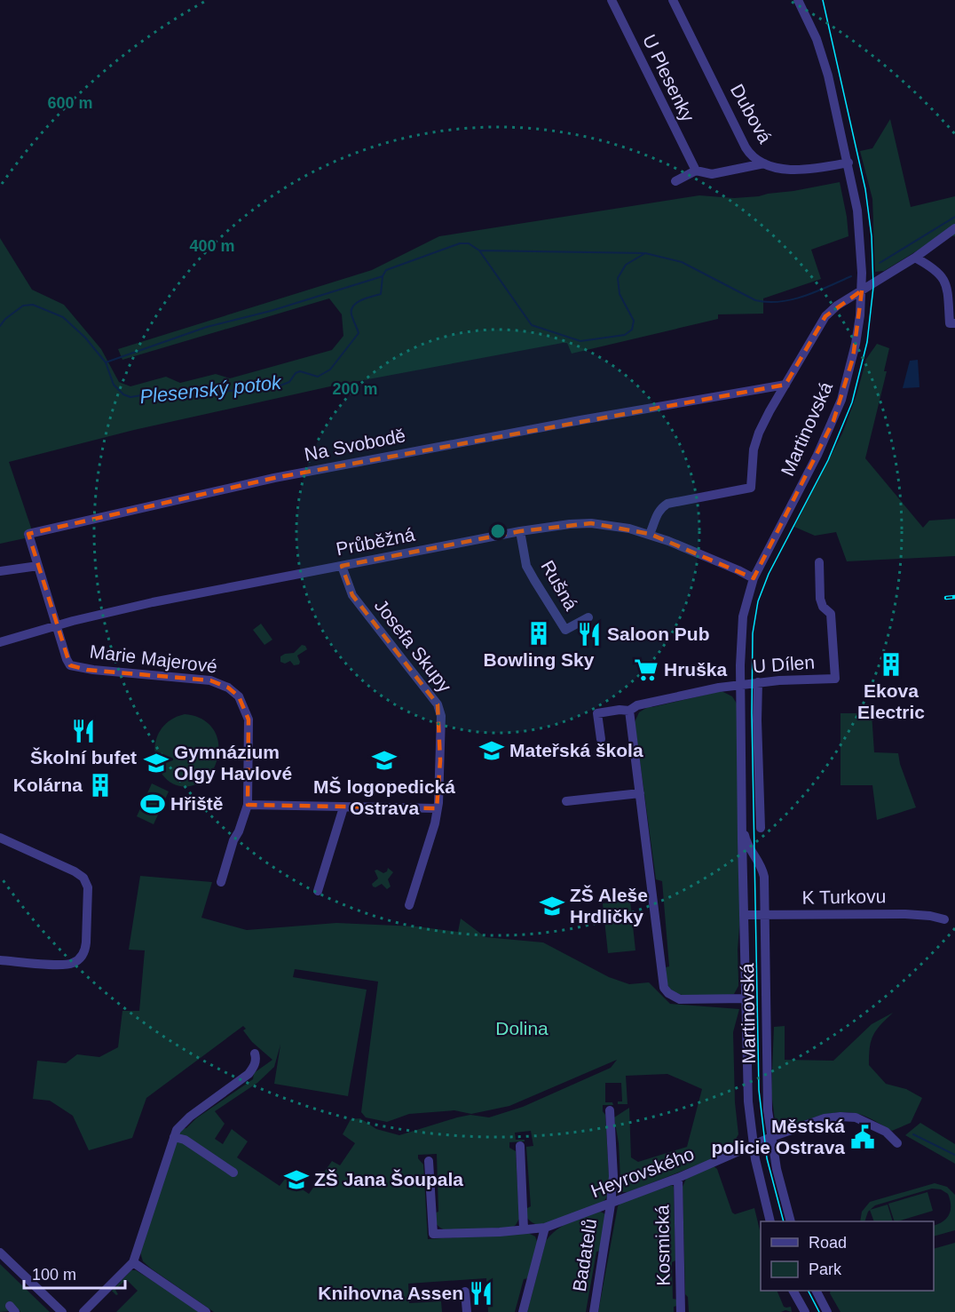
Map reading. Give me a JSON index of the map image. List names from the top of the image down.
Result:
{
  "streets": {
    "street": [
      "U Plesenky",
      "Dubová",
      "Martinovská",
      "Na Svobodě",
      "Průběžná",
      "Rušná",
      "Josefa Skupy",
      "Marie Majerové",
      "U Dílen",
      "K Turkovu",
      "Heyrovského",
      "Kosmická",
      "Badatelů"
    ]
  },
  "crossings": [
    ["Dubová", "Martinovská"],
    ["Martinovská", "Průběžná"],
    ["Martinovská", "U Dílen"],
    ["Martinovská", "K Turkovu"],
    ["Martinovská", "Heyrovského"],
    ["Na Svobodě", "Průběžná"],
    ["Na Svobodě", "Marie Majerové"],
    ["Průběžná", "Rušná"],
    ["Průběžná", "Josefa Skupy"],
    ["Průběžná", "Marie Majerové"],
    ["Heyrovského", "Kosmická"],
    ["Heyrovského", "Badatelů"]
  ],
  "water": ["Plesenský potok"],
  "parks": ["Dolina"],
  "places": {
    "building": ["Bowling Sky", "Ekova Electric", "Kolárna"],
    "restaurant": ["Saloon Pub", "Školní bufet", "Knihovna Assen"],
    "supermarket": ["Hruška"],
    "school or university": [
      "Mateřská škola",
      "MŠ logopedická Ostrava",
      "Gymnázium Olgy Havlové",
      "ZŠ Aleše Hrdličky",
      "ZŠ Jana Šoupala"
    ],
    "sports": ["Hřiště"],
    "public building": ["Městská policie Ostrava"]
  },
  "legend": ["Road", "Park"],
  "scale_bar": "100 m",
  "rings": ["600 m", "400 m", "200 m"]
}
